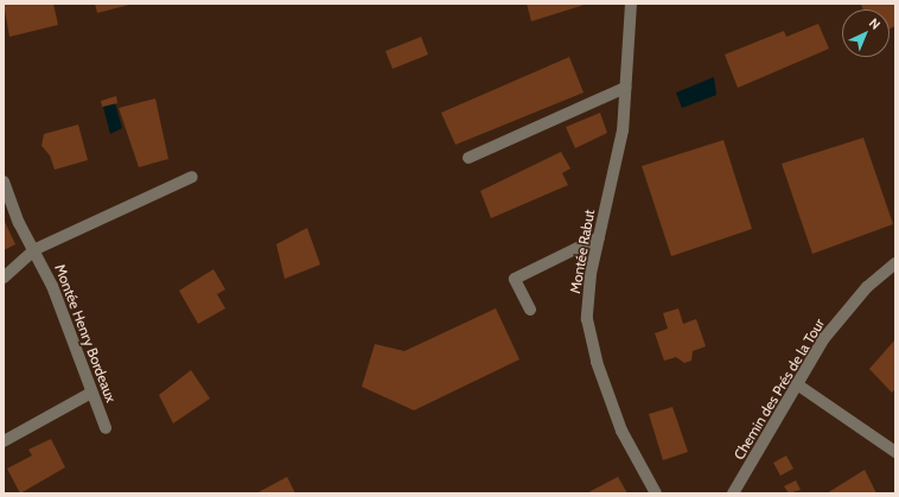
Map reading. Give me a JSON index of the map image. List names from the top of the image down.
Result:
{
  "streets": {
    "street": ["Montée Rabut", "Montée Henry Bordeaux", "Chemin des Prés de la Tour"]
  },
  "north": "top right"
}
